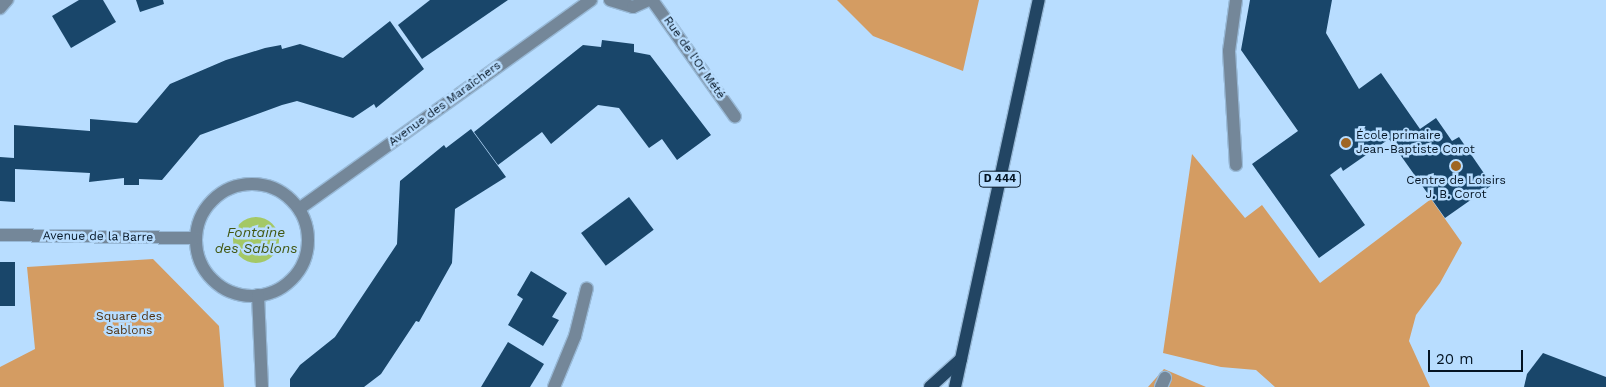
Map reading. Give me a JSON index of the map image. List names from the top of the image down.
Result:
{
  "streets": {
    "main road": ["D 444"],
    "street": ["Rue de l'Or Mété", "Avenue des Maraîchers", "Avenue de la Barre"]
  },
  "crossings": [
    ["Avenue des Maraîchers", "Avenue de la Barre"]
  ],
  "water": ["Fontaine des Sablons"],
  "parks": ["Square des Sablons"],
  "places": ["École primaire Jean-Baptiste Corot", "Centre de Loisirs J. B. Corot"],
  "scale_bar": "20 m"
}
